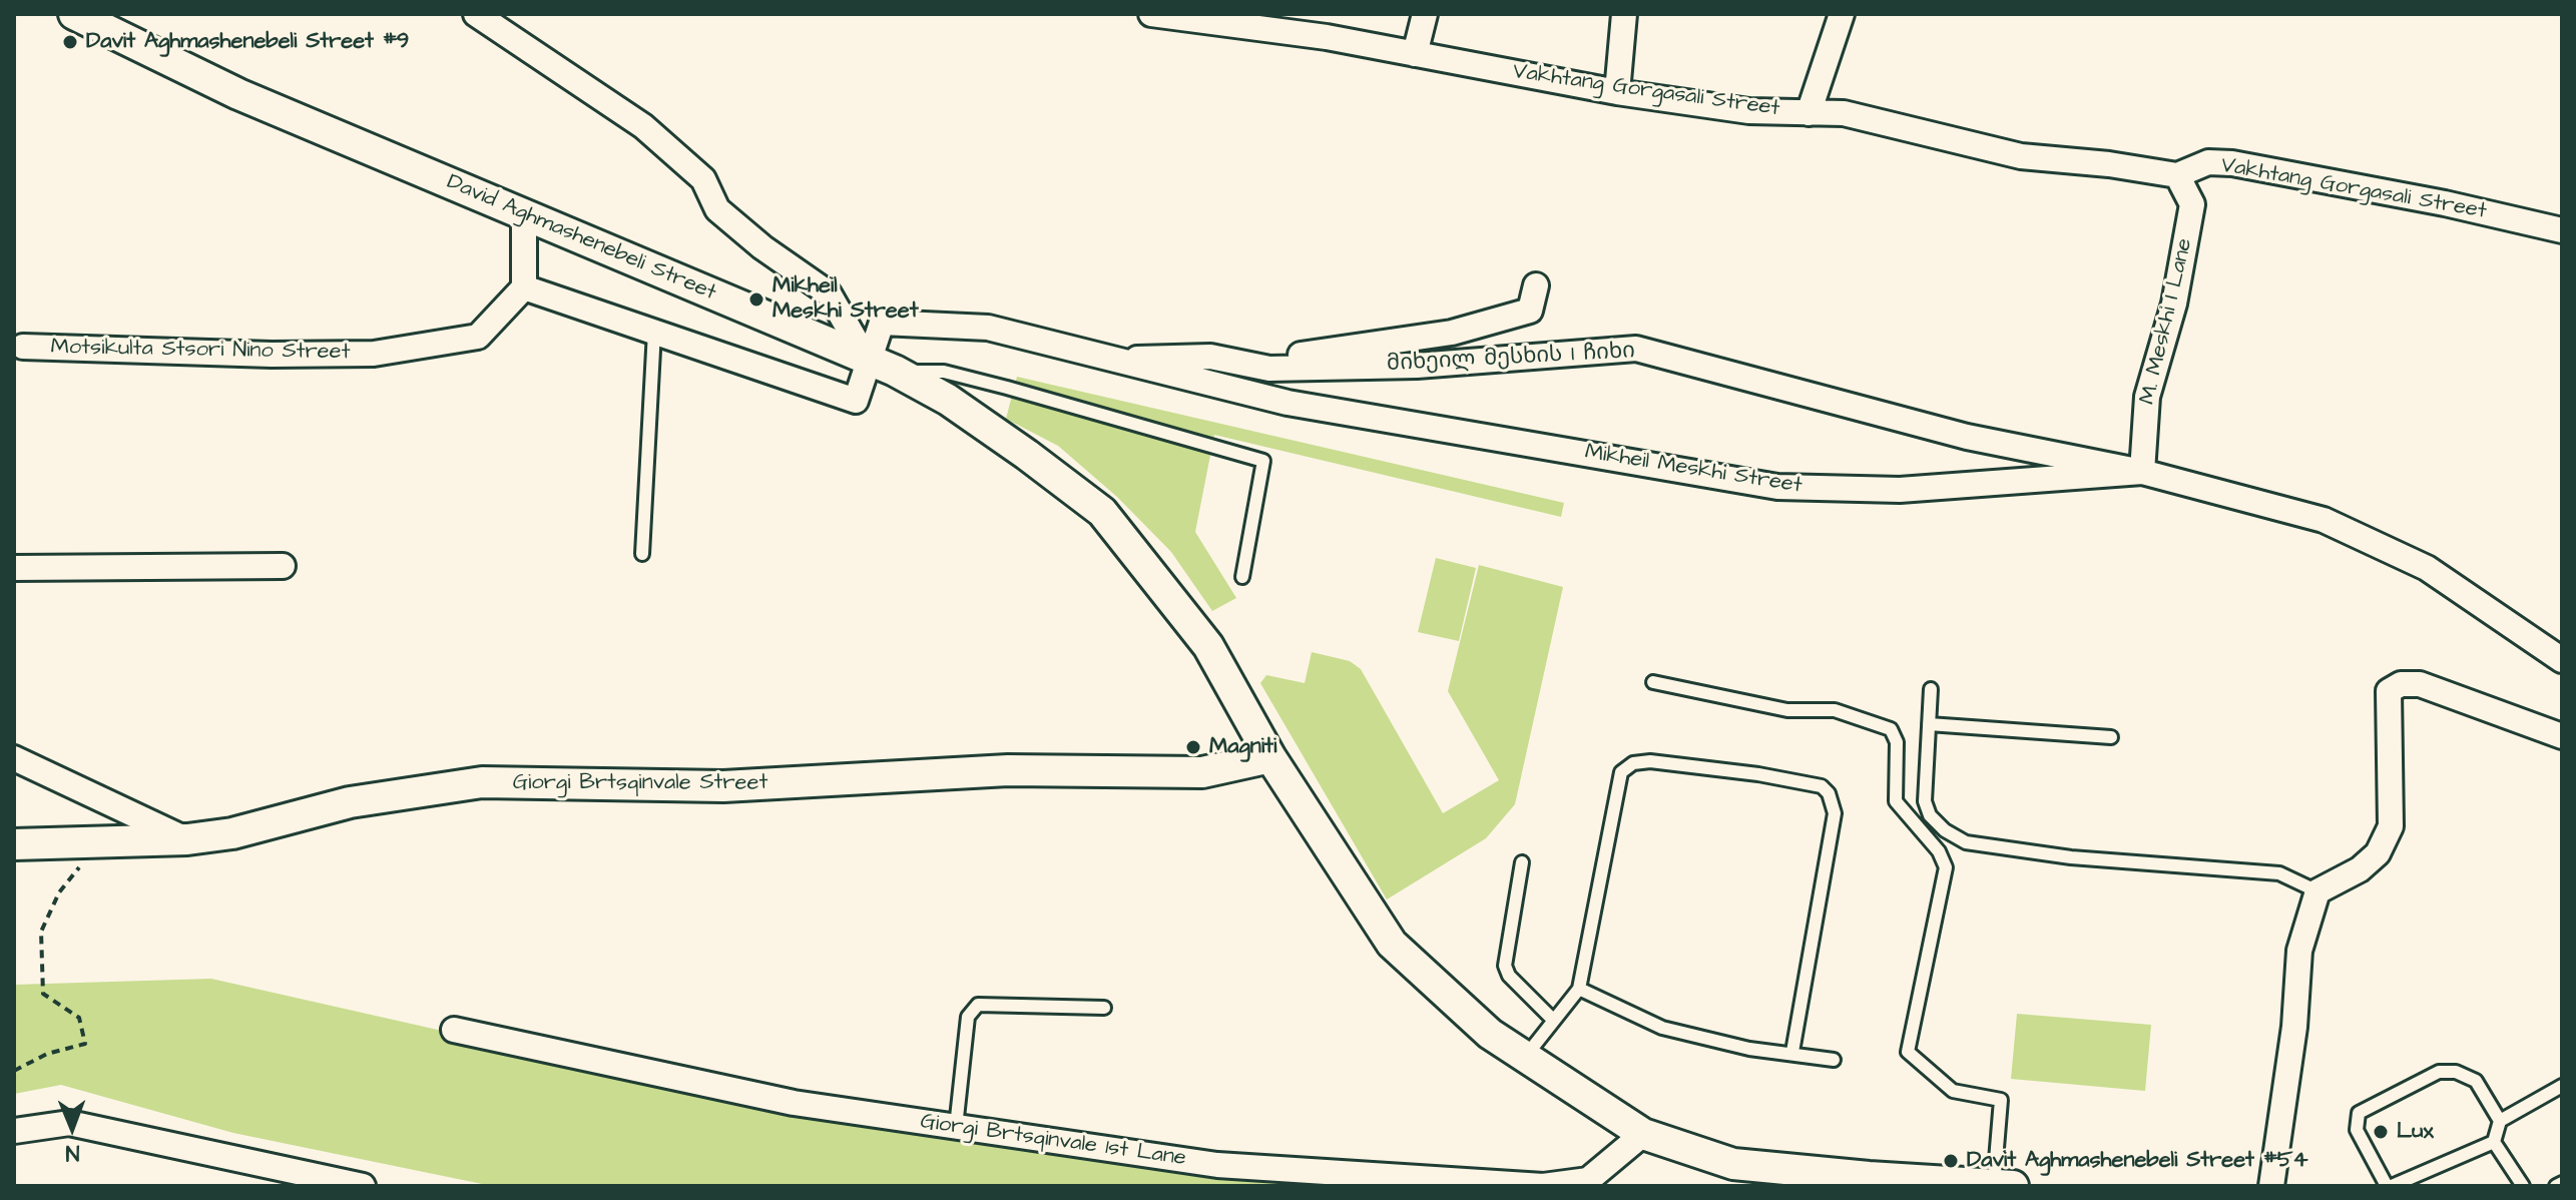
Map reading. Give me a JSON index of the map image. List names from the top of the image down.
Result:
{
  "streets": {
    "street": [
      "Vakhtang Gorgasali Street",
      "David Aghmashenebeli Street",
      "M. Meskhi I Lane",
      "Motsikulta Stsori Nino Street",
      "მიხეილ მესხის I ჩიხი",
      "Mikheil Meskhi Street",
      "Giorgi Brtsqinvale Street",
      "Giorgi Brtsqinvale 1st Lane"
    ]
  },
  "crossings": [
    ["Vakhtang Gorgasali Street", "M. Meskhi I Lane"],
    ["David Aghmashenebeli Street", "Mikheil Meskhi Street"],
    ["David Aghmashenebeli Street", "Giorgi Brtsqinvale Street"],
    ["David Aghmashenebeli Street", "Giorgi Brtsqinvale 1st Lane"],
    ["M. Meskhi I Lane", "მიხეილ მესხის I ჩიხი"],
    ["M. Meskhi I Lane", "Mikheil Meskhi Street"],
    ["მიხეილ მესხის I ჩიხი", "Mikheil Meskhi Street"]
  ],
  "places": [
    "Davit Aghmashenebeli Street #9",
    "Mikheil Meskhi Street",
    "Magniti",
    "Lux",
    "Davit Aghmashenebeli Street #54"
  ],
  "north": "bottom"
}
